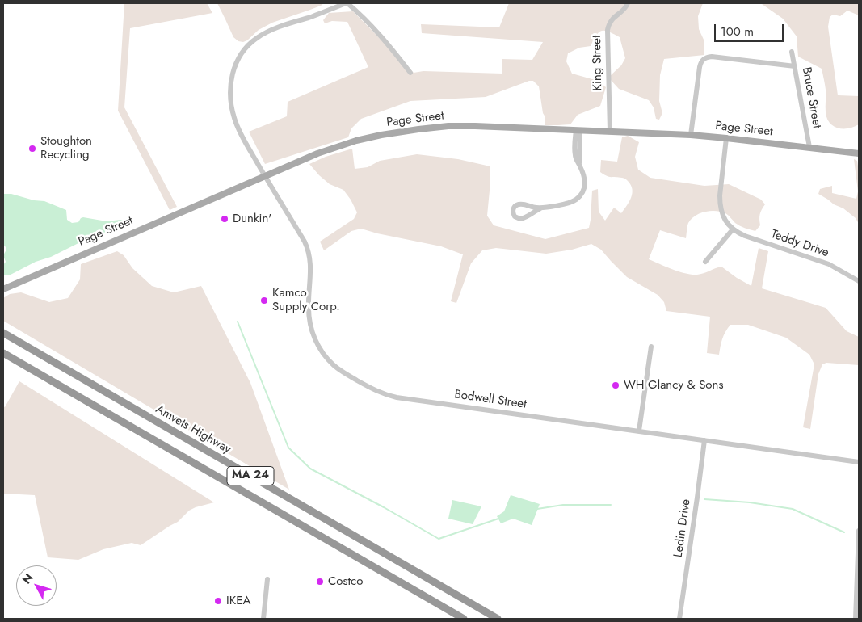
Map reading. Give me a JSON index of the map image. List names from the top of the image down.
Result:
{
  "streets": {
    "highway": ["Amvets Highway", "MA 24"],
    "main road": ["Page Street"],
    "street": [
      "King Street",
      "Bruce Street",
      "Teddy Drive",
      "Bodwell Street",
      "Ledin Drive"
    ]
  },
  "crossings": [
    ["King Street", "Page Street"],
    ["Bruce Street", "Page Street"],
    ["Page Street", "Bodwell Street"],
    ["Bodwell Street", "Ledin Drive"]
  ],
  "places": [
    "Stoughton Recycling",
    "Dunkin'",
    "Kamco Supply Corp.",
    "WH Glancy & Sons",
    "Costco",
    "IKEA"
  ],
  "scale_bar": "100 m",
  "north": "top left"
}
